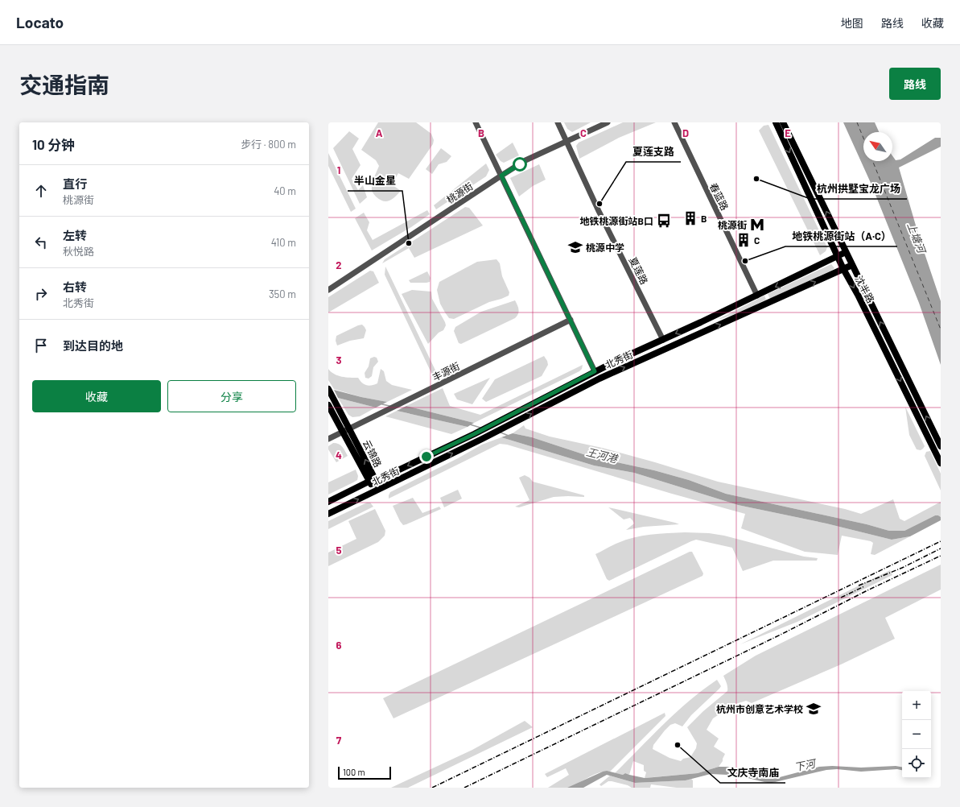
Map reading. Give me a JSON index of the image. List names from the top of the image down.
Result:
{
  "streets": {
    "main road": ["沈半路", "北秀街", "云锦路"],
    "street": [
      "桃源街",
      "春蓝路",
      "夏莲路",
      "丰源街"
    ]
  },
  "crossings": [
    ["桃源街", "夏莲路"],
    ["春蓝路", "北秀街"],
    ["夏莲路", "北秀街"],
    ["沈半路", "北秀街"],
    ["北秀街", "云锦路"],
    ["丰源街", "云锦路"]
  ],
  "water": ["上塘河", "王河港", "下河"],
  "places": {
    "other": [
      "杭州拱墅宝龙广场",
      "夏莲支路",
      "半山金星",
      "地铁桃源街站（A·C）",
      "文庆寺南庙"
    ],
    "building": ["B", "C"],
    "bus stop": ["地铁桃源街站B口"],
    "metro station": ["桃源街"],
    "school or university": ["桃源中学", "杭州市创意艺术学校"]
  },
  "scale_bar": "100 m",
  "north": "top left",
  "page": {
    "header": "Locato",
    "nav": ["地图", "路线", "收藏"],
    "title": "交通指南",
    "buttons": [
      "路线",
      ["收藏", "分享"]
    ],
    "heading": ["10 分钟", "步行 · 800 m"],
    "list": [
      ["直行", "桃源街", "40 m"],
      ["左转", "秋悦路", "410 m"],
      ["右转", "北秀街", "350 m"],
      "到达目的地"
    ],
    "map_buttons": ["+", "−"],
    "scale": "100 m"
  },
  "grid": {
    "columns": [
      "A",
      "B",
      "C",
      "D",
      "E"
    ],
    "rows": [
      "1",
      "2",
      "3",
      "4",
      "5",
      "6",
      "7"
    ]
  }
}
